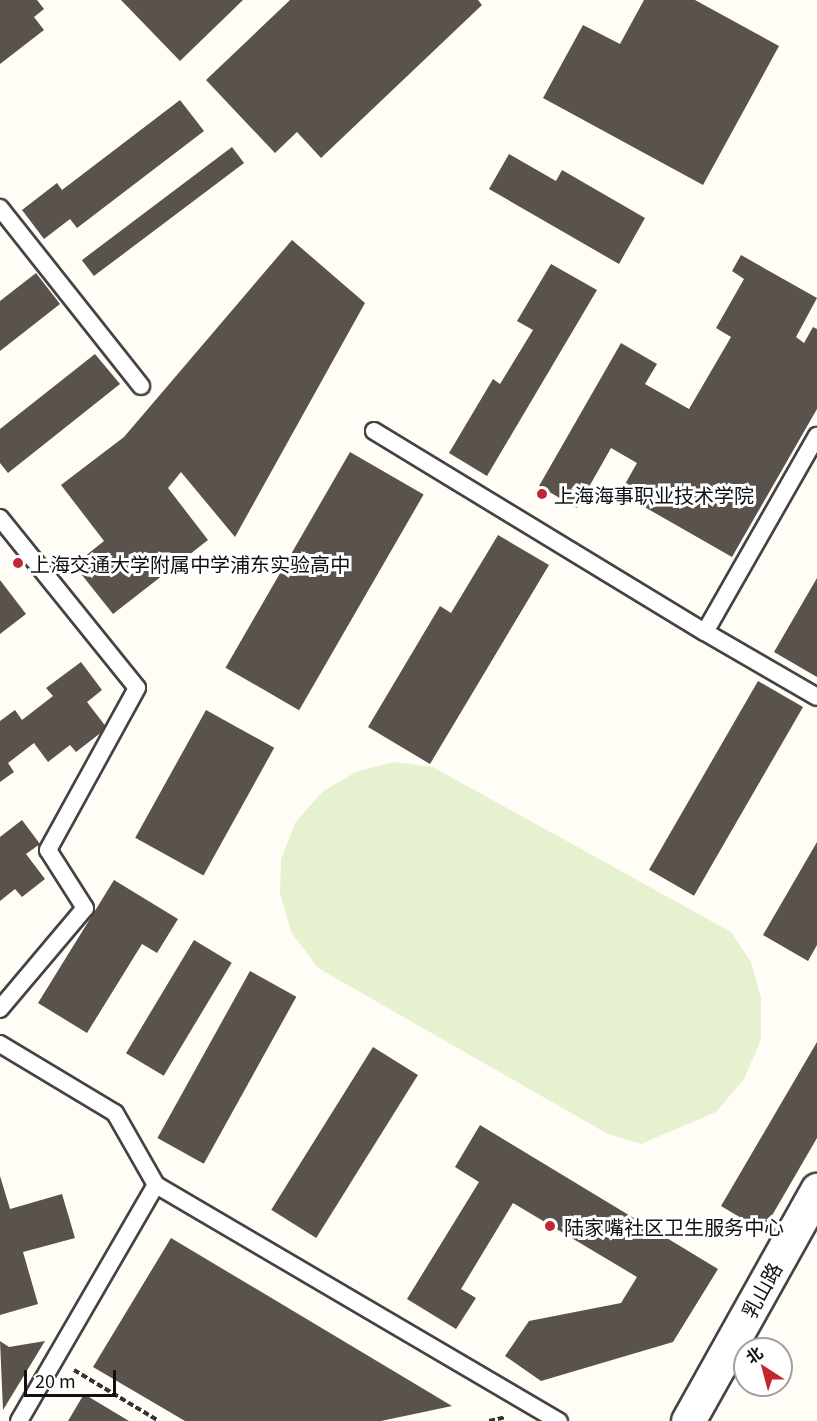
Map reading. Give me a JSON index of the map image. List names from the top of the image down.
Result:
{
  "streets": {
    "street": ["乳山路"]
  },
  "places": ["上海海事职业技术学院", "上海交通大学附属中学浦东实验高中", "陆家嘴社区卫生服务中心"],
  "scale_bar": "20 m",
  "north": "top left"
}
